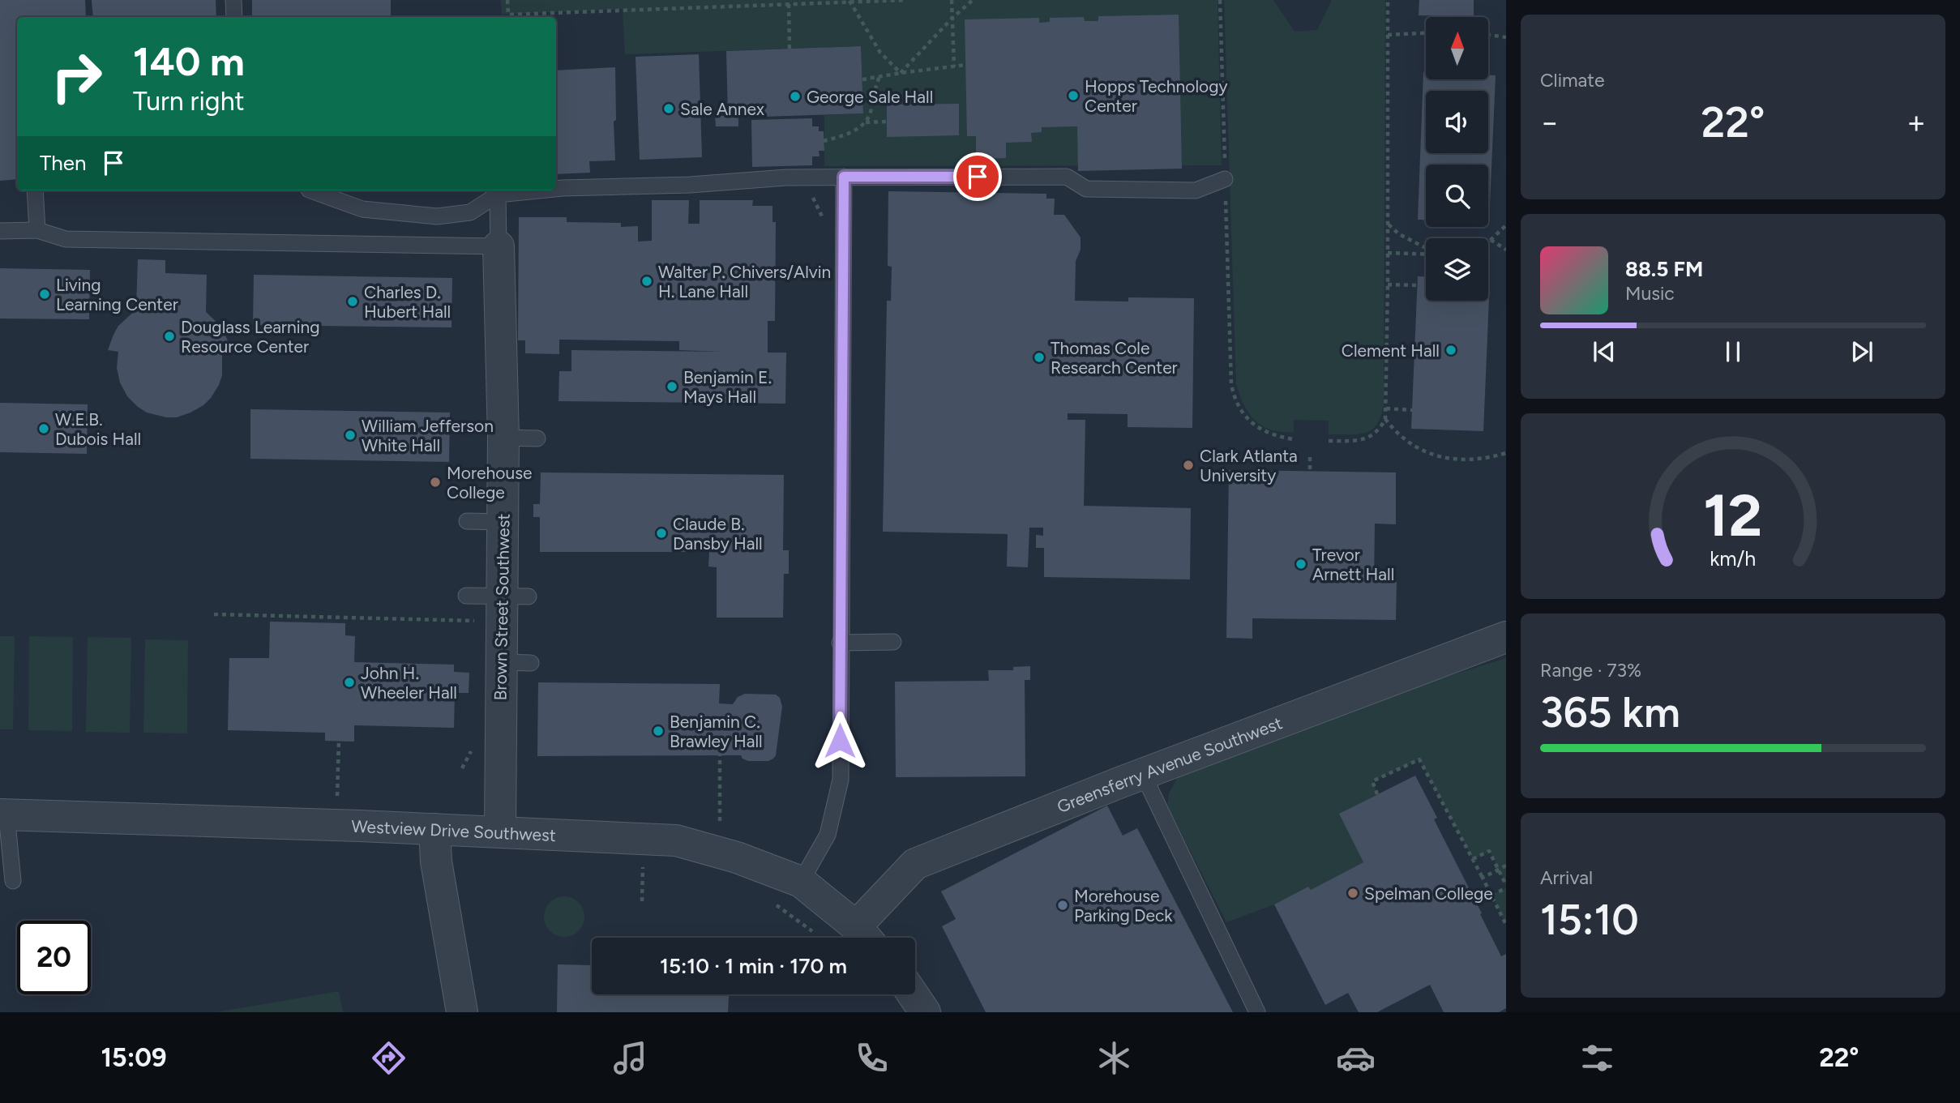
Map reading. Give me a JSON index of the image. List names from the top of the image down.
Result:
{
  "streets": {
    "street": ["Brown Street Southwest", "Greensferry Avenue Southwest", "Westview Drive Southwest"]
  },
  "crossings": [
    ["Brown Street Southwest", "Westview Drive Southwest"],
    ["Greensferry Avenue Southwest", "Westview Drive Southwest"]
  ],
  "places": [
    "Hopps Technology Center",
    "George Sale Hall",
    "Sale Annex",
    "Walter P. Chivers/Alvin H. Lane Hall",
    "Living Learning Center",
    "Charles D. Hubert Hall",
    "Douglass Learning Resource Center",
    "Clement Hall",
    "Thomas Cole Research Center",
    "Benjamin E. Mays Hall",
    "W.E.B. Dubois Hall",
    "William Jefferson White Hall",
    "Clark Atlanta University",
    "Morehouse College",
    "Claude B. Dansby Hall",
    "Trevor Arnett Hall",
    "John H. Wheeler Hall",
    "Benjamin C. Brawley Hall",
    "Spelman College",
    "Morehouse Parking Deck"
  ],
  "north": "top",
  "page": {
    "tile": [
      "Climate",
      ["Range · 73%", "365 km"],
      ["Arrival", "15:10"]
    ],
    "turn": ["140 m", "Turn right"],
    "heat": ["−", "22°", "+"],
    "then": "Then",
    "song": ["88.5 FM", "Music"],
    "limit": "20",
    "trip": "15:10 · 1 min · 170 m",
    "tabs": ["15:09", "22°"],
    "gauge": ["12", "km/h"]
  }
}
